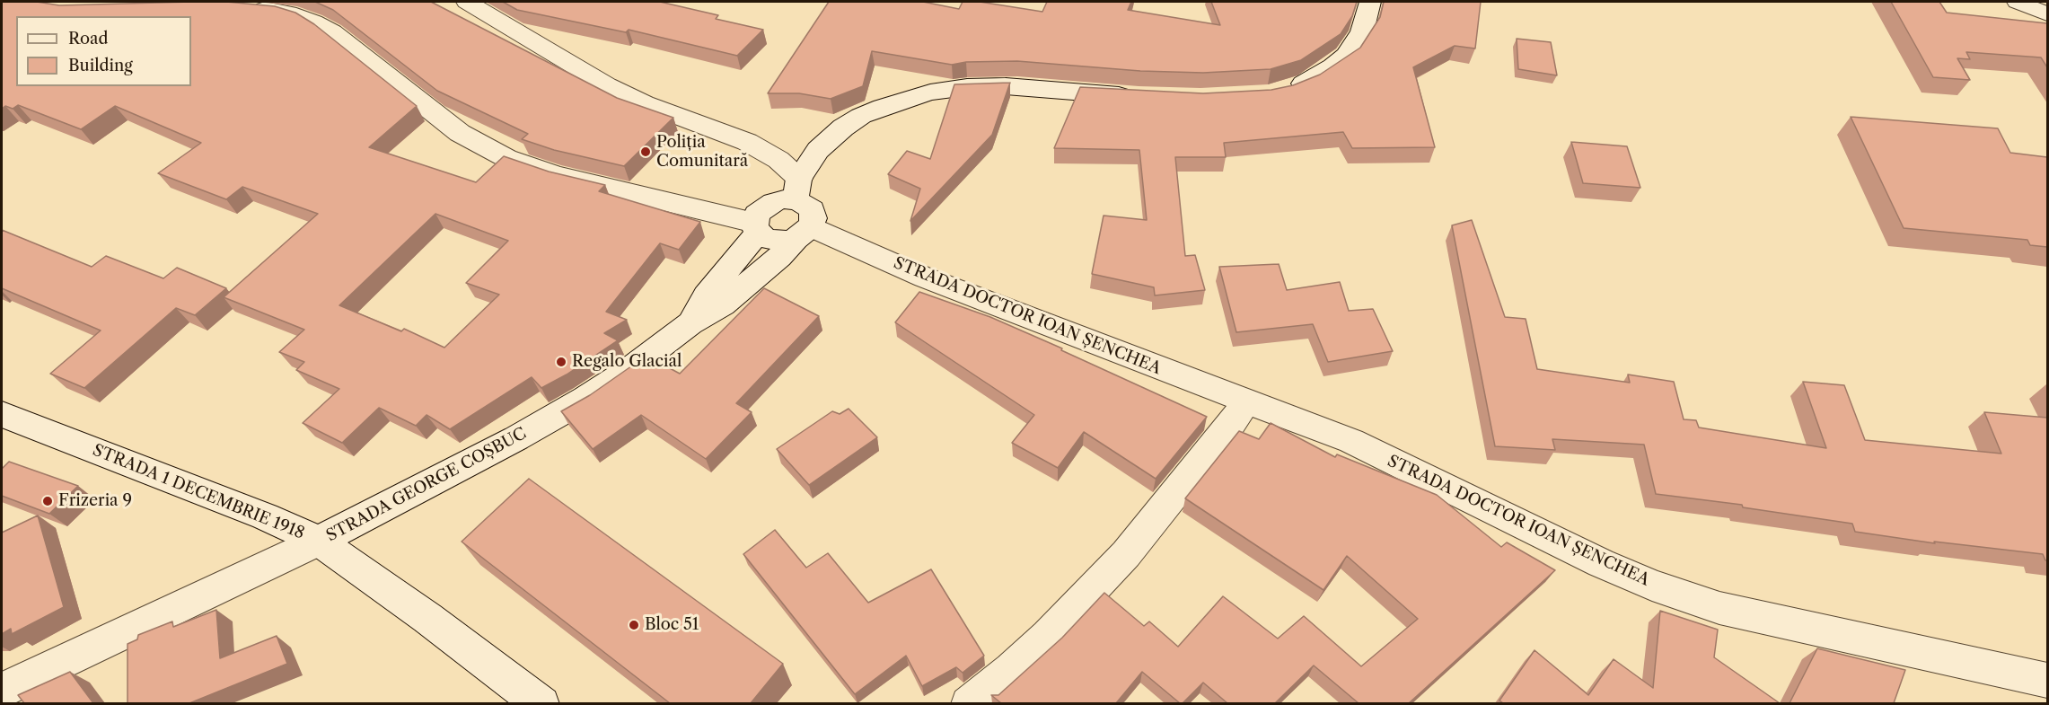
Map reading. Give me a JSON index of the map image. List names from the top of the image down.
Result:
{
  "streets": {
    "street": ["STRADA DOCTOR IOAN ȘENCHEA", "STRADA GEORGE COȘBUC", "STRADA 1 DECEMBRIE 1918"]
  },
  "crossings": [
    ["STRADA DOCTOR IOAN ȘENCHEA", "STRADA GEORGE COȘBUC"],
    ["STRADA GEORGE COȘBUC", "STRADA 1 DECEMBRIE 1918"]
  ],
  "places": [
    "Poliția Comunitară",
    "Regalo Glacial",
    "Frizeria 9",
    "Bloc 51"
  ],
  "legend": ["Road", "Building"]
}
